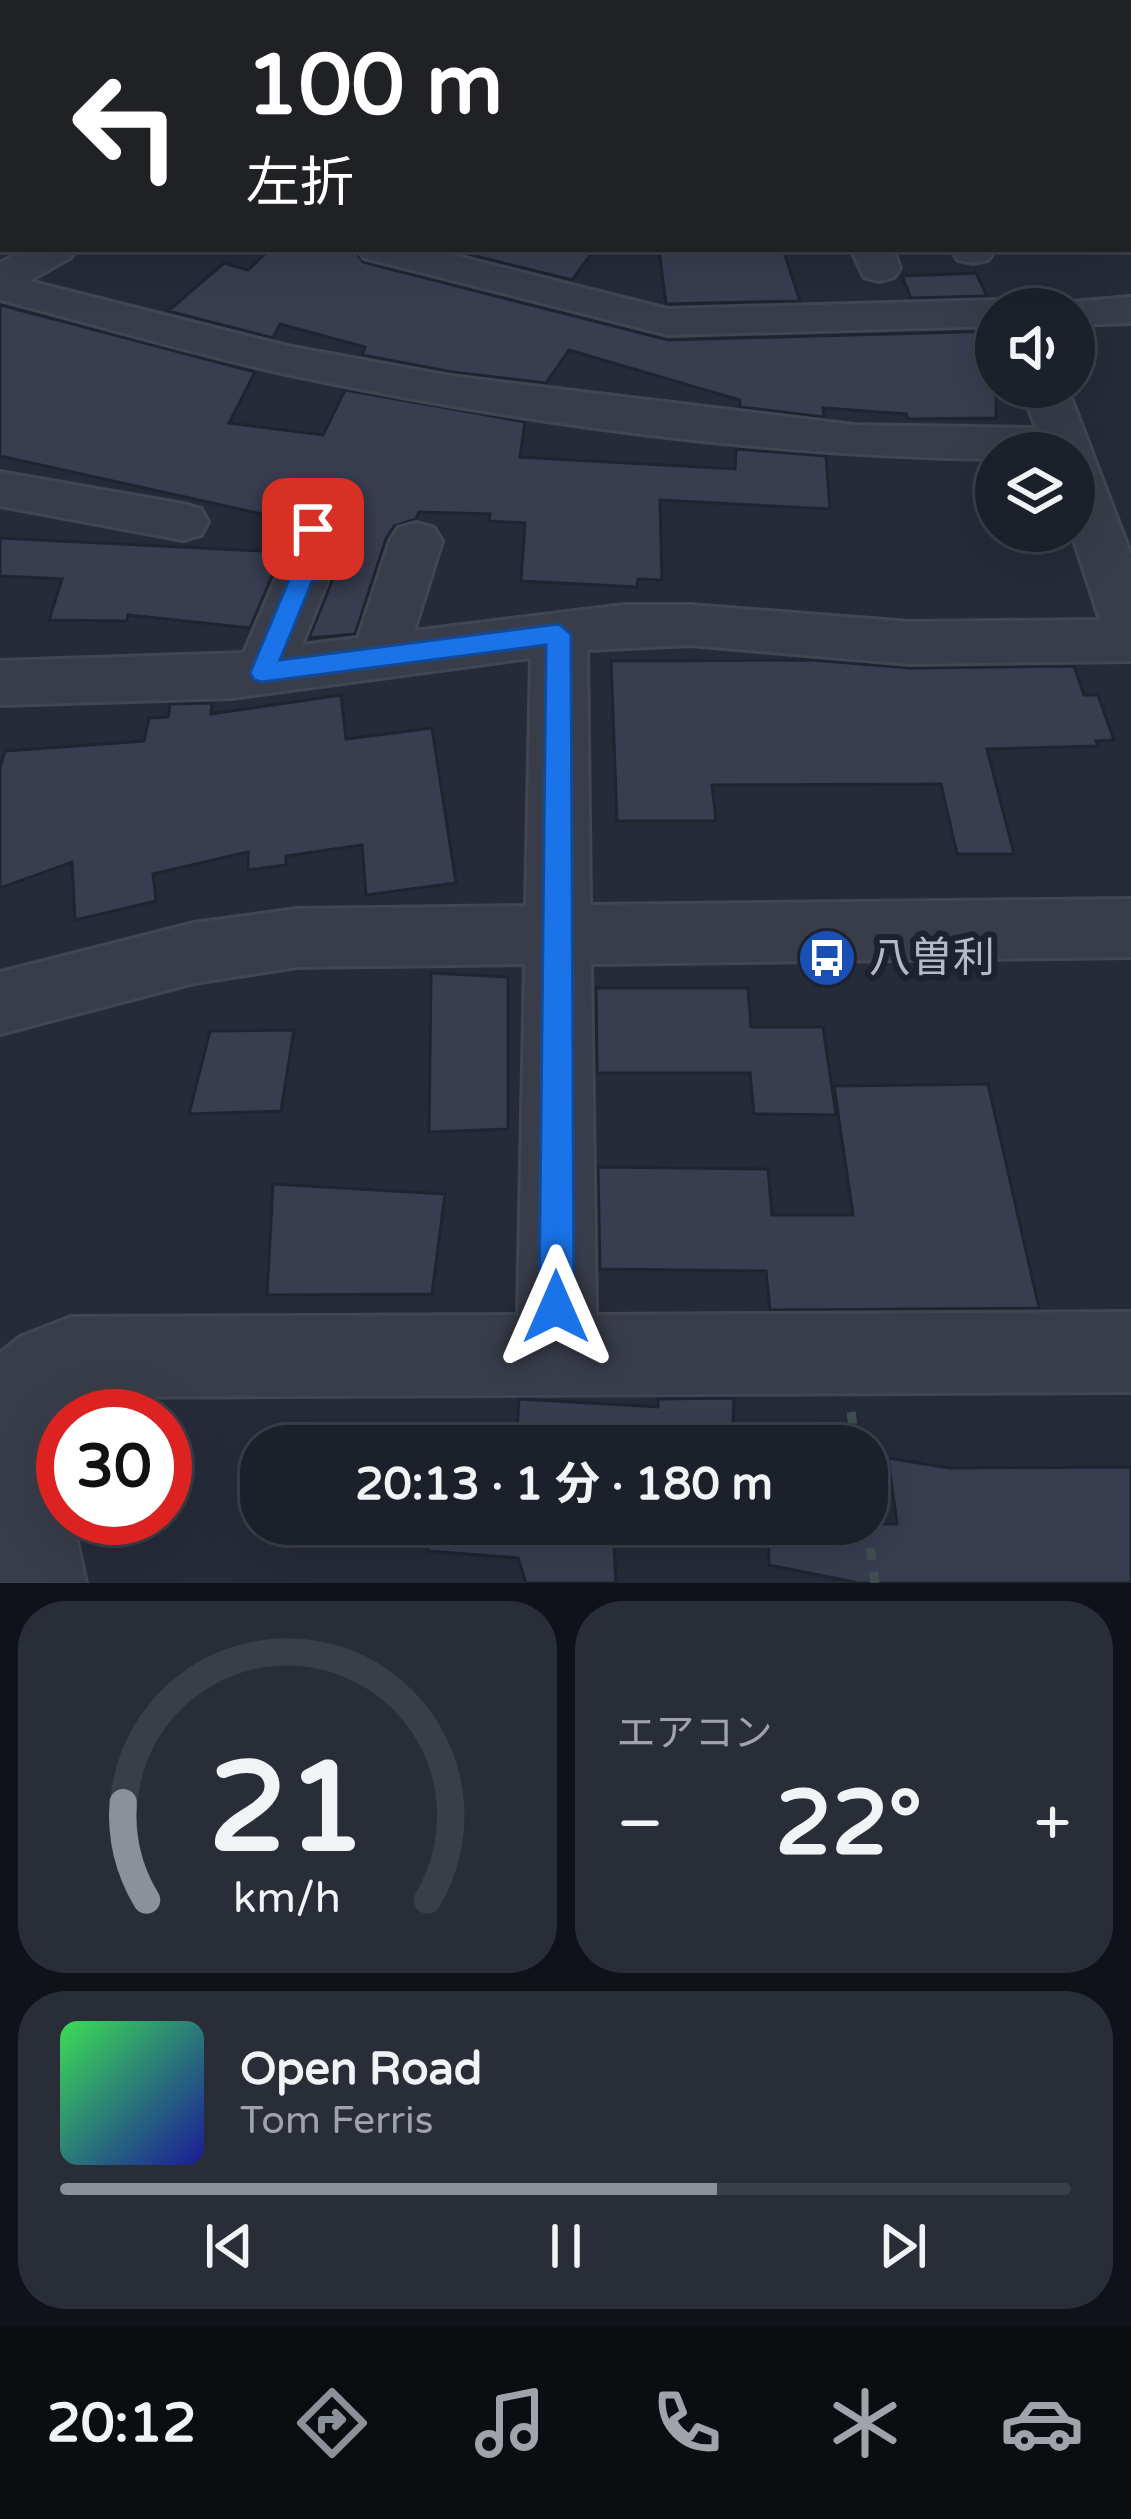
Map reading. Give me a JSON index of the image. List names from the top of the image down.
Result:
{
  "places": {
    "bus stop": ["八曽利"]
  },
  "page": {
    "turn": ["100 m", "左折"],
    "limit": "30",
    "trip": "20:13 · 1 分 · 180 m",
    "tile": "エアコン",
    "heat": ["−", "22°", "+"],
    "song": ["Open Road", "Tom Ferris"],
    "tabs": "20:12",
    "gauge": ["21", "km/h"]
  }
}
